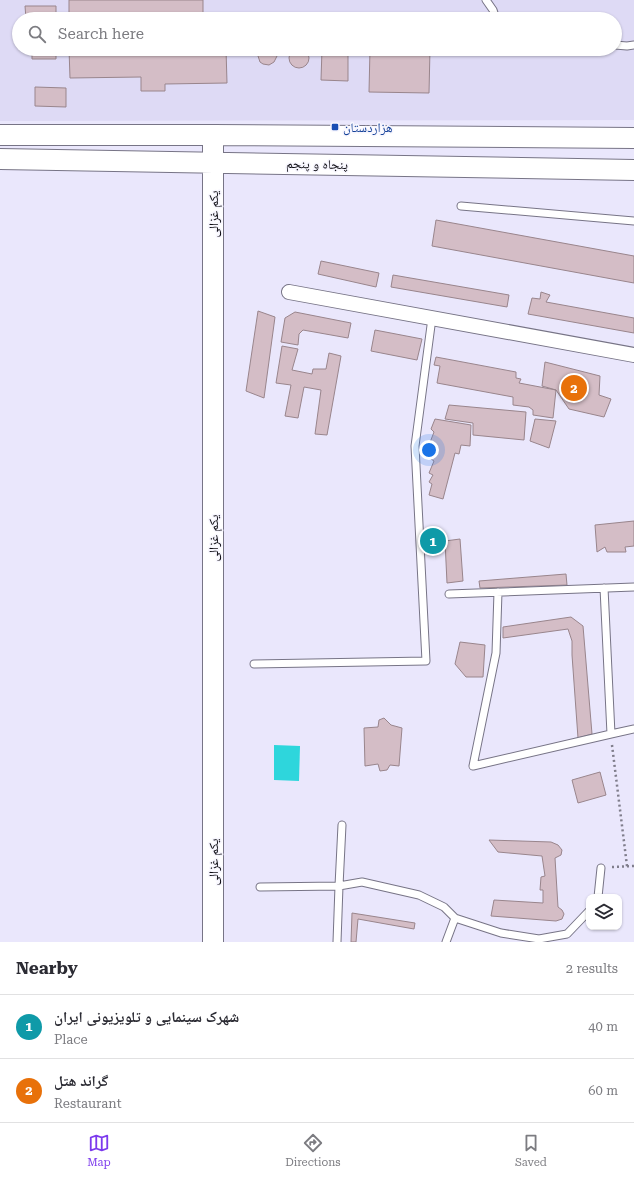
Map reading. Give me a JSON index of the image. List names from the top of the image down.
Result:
{
  "streets": {
    "main road": ["پنجاه و پنجم", "یکم غزالی"]
  },
  "crossings": [
    ["پنجاه و پنجم", "یکم غزالی"]
  ],
  "places": {
    "transit": ["هزاردستان"]
  },
  "page": {
    "search": "Search here",
    "pins": ["2", "1"],
    "heading": ["Nearby", "2 results"],
    "list": [
      {
        "mark": "1",
        "name": "شهرک سینمایی و تلویزیونی ایران",
        "note": "Place",
        "value": "40 m"
      },
      {
        "mark": "2",
        "name": "گراند هتل",
        "note": "Restaurant",
        "value": "60 m"
      }
    ],
    "nav": ["Map", "Directions", "Saved"]
  }
}
